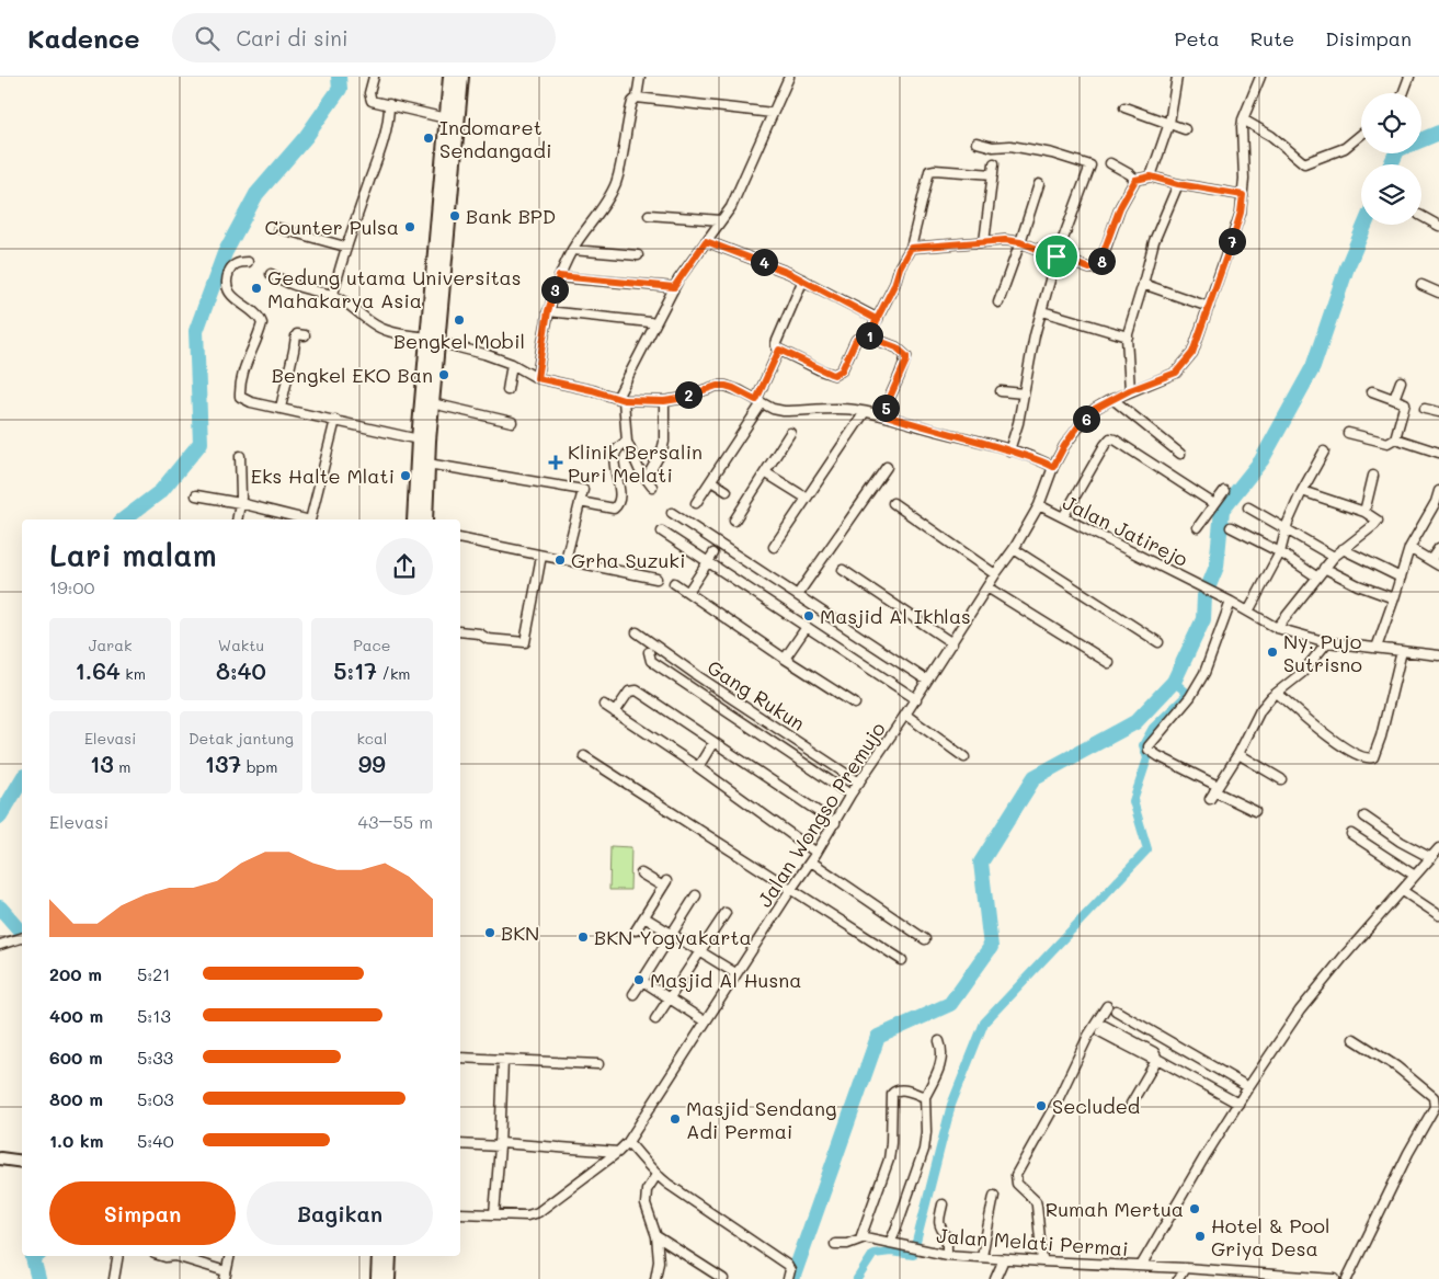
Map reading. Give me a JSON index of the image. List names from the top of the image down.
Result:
{
  "streets": {
    "street": [
      "Jalan Jatirejo",
      "Gang Rukun",
      "Jalan Wongso Premujo",
      "Jalan Melati Permai"
    ]
  },
  "crossings": [
    ["Jalan Jatirejo", "Jalan Wongso Premujo"],
    ["Gang Rukun", "Jalan Wongso Premujo"]
  ],
  "places": {
    "other": [
      "Indomaret Sendangadi",
      "Bank BPD",
      "Counter Pulsa",
      "Gedung utama Universitas Mahakarya Asia",
      "Bengkel Mobil",
      "Bengkel EKO Ban",
      "Eks Halte Mlati",
      "Grha Suzuki",
      "Masjid Al Ikhlas",
      "Ny. Pujo Sutrisno",
      "BKN",
      "BKN Yogyakarta",
      "Masjid Al Husna",
      "Secluded",
      "Masjid Sendang Adi Permai",
      "Rumah Mertua",
      "Hotel & Pool Griya Desa"
    ],
    "health": ["Klinik Bersalin Puri Melati"]
  },
  "page": {
    "header": "Kadence",
    "search": "Cari di sini",
    "nav": ["Peta", "Rute", "Disimpan"],
    "pins": [
      "7",
      "8",
      "4",
      "3",
      "1",
      "2",
      "5",
      "6"
    ],
    "heading": ["Lari malam", "19:00"],
    "stats": [
      ["Jarak", "1.64 km"],
      ["Waktu", "8:40"],
      ["Pace", "5:17 /km"],
      ["Elevasi", "13 m"],
      ["Detak jantung", "137 bpm"],
      ["kcal", "99"]
    ],
    "chart": ["Elevasi", "43–55 m"],
    "list": [
      {
        "name": "200 m",
        "note": "5:21"
      },
      {
        "name": "400 m",
        "note": "5:13"
      },
      {
        "name": "600 m",
        "note": "5:33"
      },
      {
        "name": "800 m",
        "note": "5:03"
      },
      {
        "name": "1.0 km",
        "note": "5:40"
      }
    ],
    "buttons": ["Simpan", "Bagikan"]
  }
}
